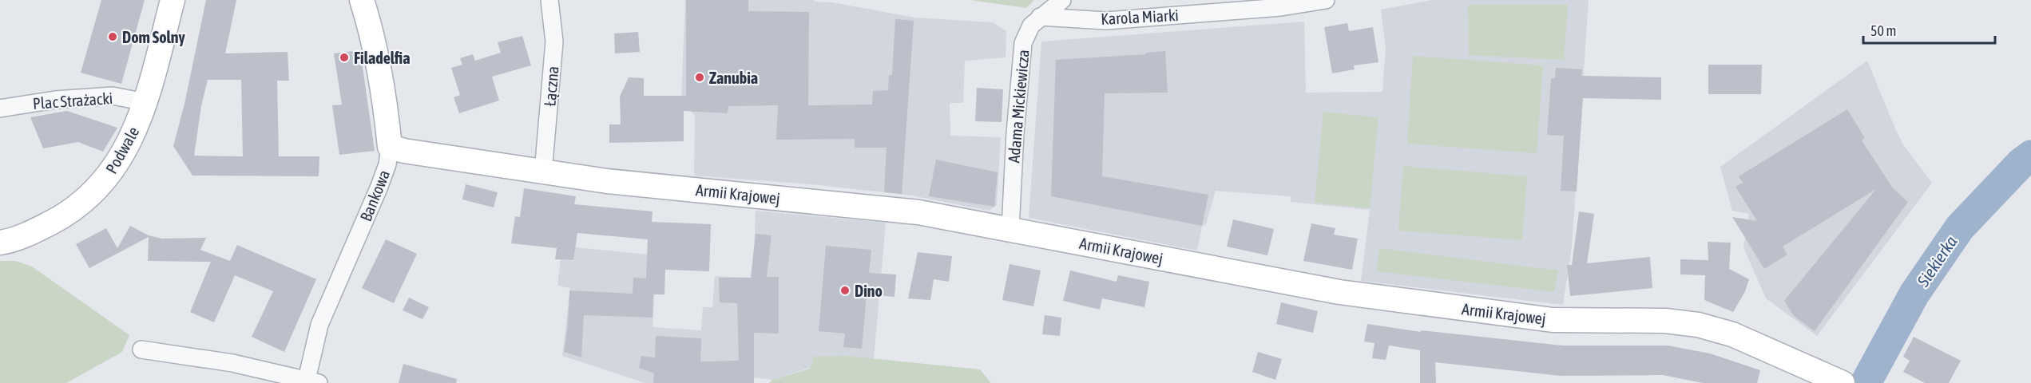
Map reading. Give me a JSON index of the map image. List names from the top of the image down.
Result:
{
  "streets": {
    "main road": ["Podwale", "Armii Krajowej", "Bankowa"],
    "street": [
      "Karola Miarki",
      "Łączna",
      "Plac Strażacki",
      "Adama Mickiewicza"
    ]
  },
  "crossings": [
    ["Karola Miarki", "Adama Mickiewicza"],
    ["Łączna", "Armii Krajowej"],
    ["Plac Strażacki", "Podwale"],
    ["Adama Mickiewicza", "Armii Krajowej"],
    ["Armii Krajowej", "Bankowa"]
  ],
  "water": ["Siekierka"],
  "places": [
    "Dom Solny",
    "Filadelfia",
    "Zanubia",
    "Dino"
  ],
  "scale_bar": "50 m"
}
